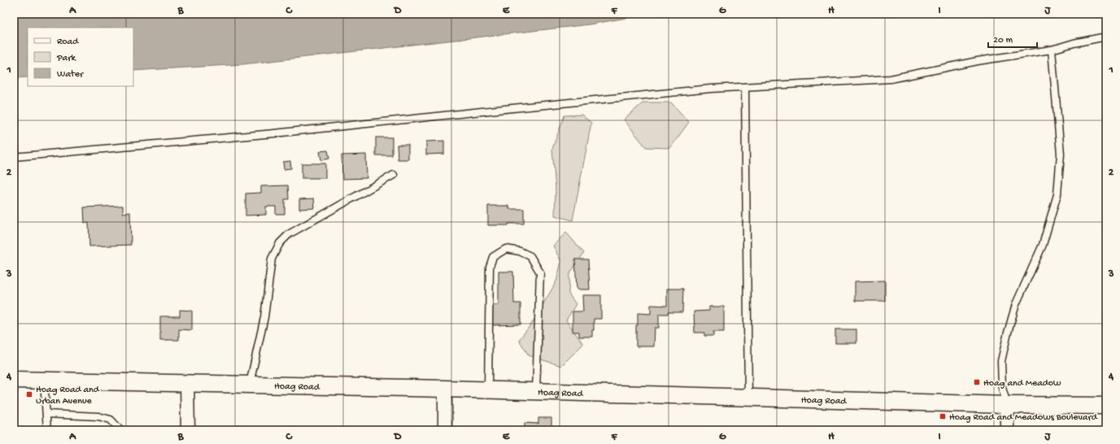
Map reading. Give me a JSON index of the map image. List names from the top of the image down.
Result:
{
  "streets": {
    "street": ["Hoag Road"]
  },
  "places": {
    "transit": ["Hoag and Meadow", "Hoag Road and Urban Avenue", "Hoag Road and Meadows Boulevard"]
  },
  "legend": ["Road", "Park", "Water"],
  "scale_bar": "20 m",
  "grid": {
    "columns": [
      "A",
      "B",
      "C",
      "D",
      "E",
      "F",
      "G",
      "H",
      "I",
      "J"
    ],
    "rows": [
      "1",
      "2",
      "3",
      "4"
    ]
  }
}
